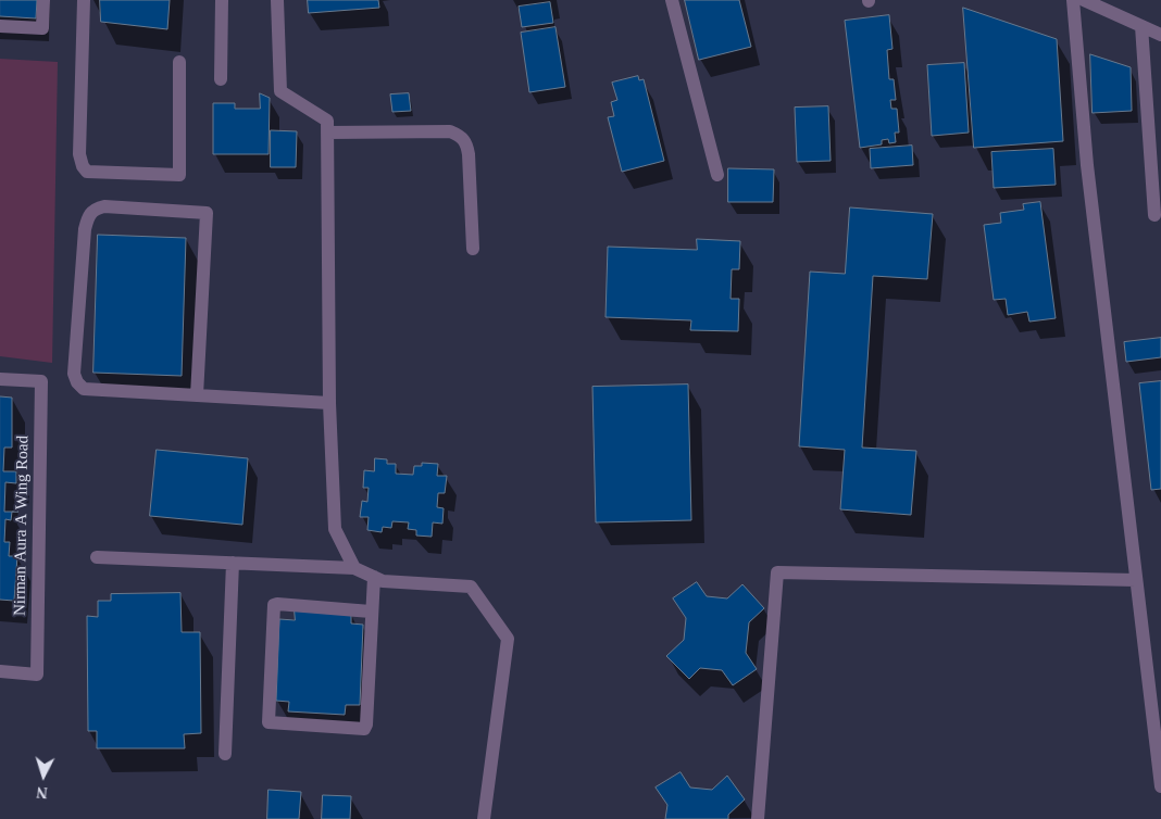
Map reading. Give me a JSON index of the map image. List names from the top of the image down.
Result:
{
  "streets": {
    "street": ["Nirman Aura A Wing Road"]
  },
  "north": "bottom"
}
